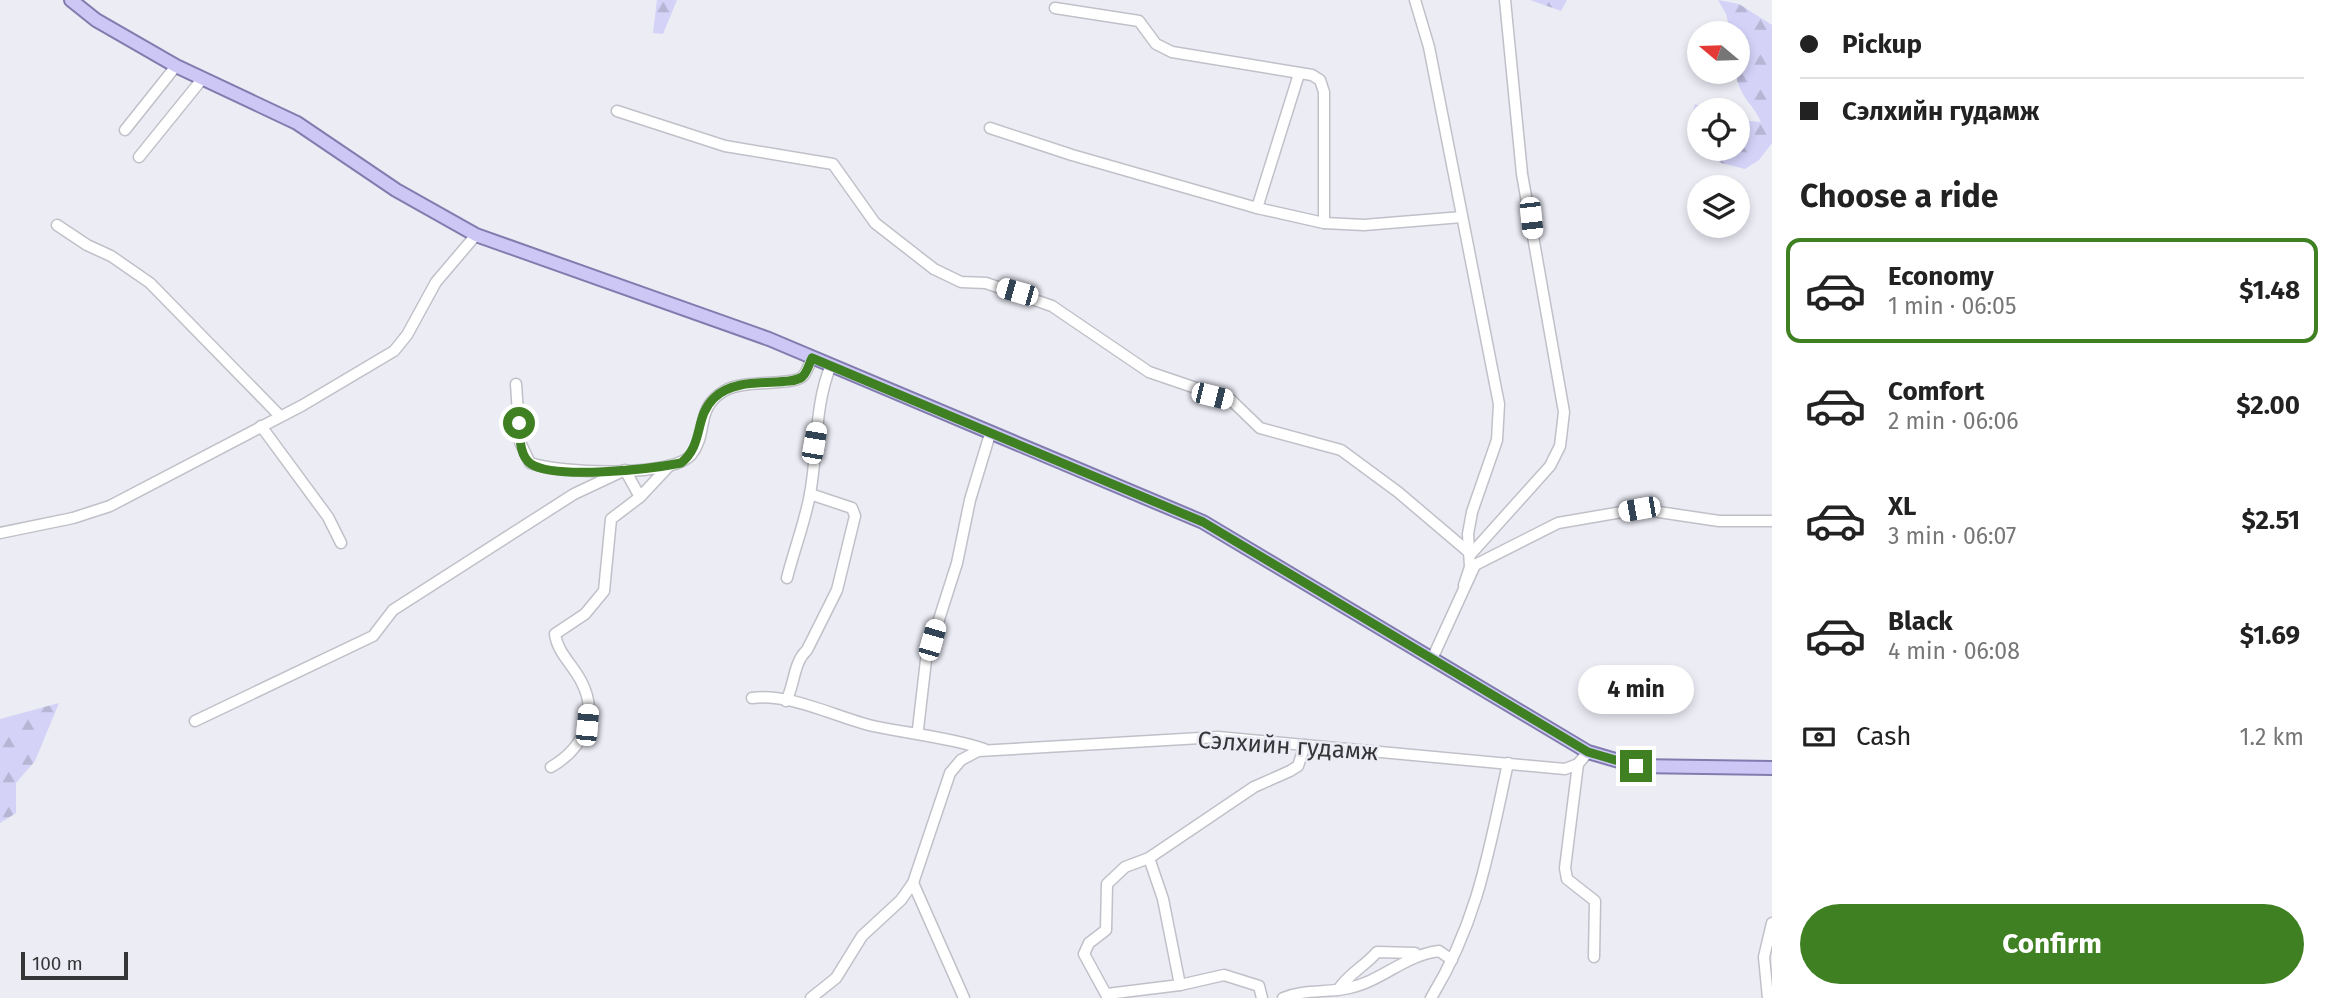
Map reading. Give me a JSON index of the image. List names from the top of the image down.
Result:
{
  "streets": {
    "street": ["Сэлхийн гудамж"]
  },
  "scale_bar": "100 m",
  "north": "left",
  "page": {
    "banner": ["Pickup", "Сэлхийн гудамж"],
    "heading": "Choose a ride",
    "list": [
      {
        "name": "Economy",
        "note": "1 min · 06:05",
        "value": "$1.48"
      },
      {
        "name": "Comfort",
        "note": "2 min · 06:06",
        "value": "$2.00"
      },
      {
        "name": "XL",
        "note": "3 min · 06:07",
        "value": "$2.51"
      },
      {
        "name": "Black",
        "note": "4 min · 06:08",
        "value": "$1.69"
      }
    ],
    "bubble": "4 min",
    "pay": ["Cash", "1.2 km"],
    "buttons": "Confirm",
    "scale": "100 m"
  }
}
